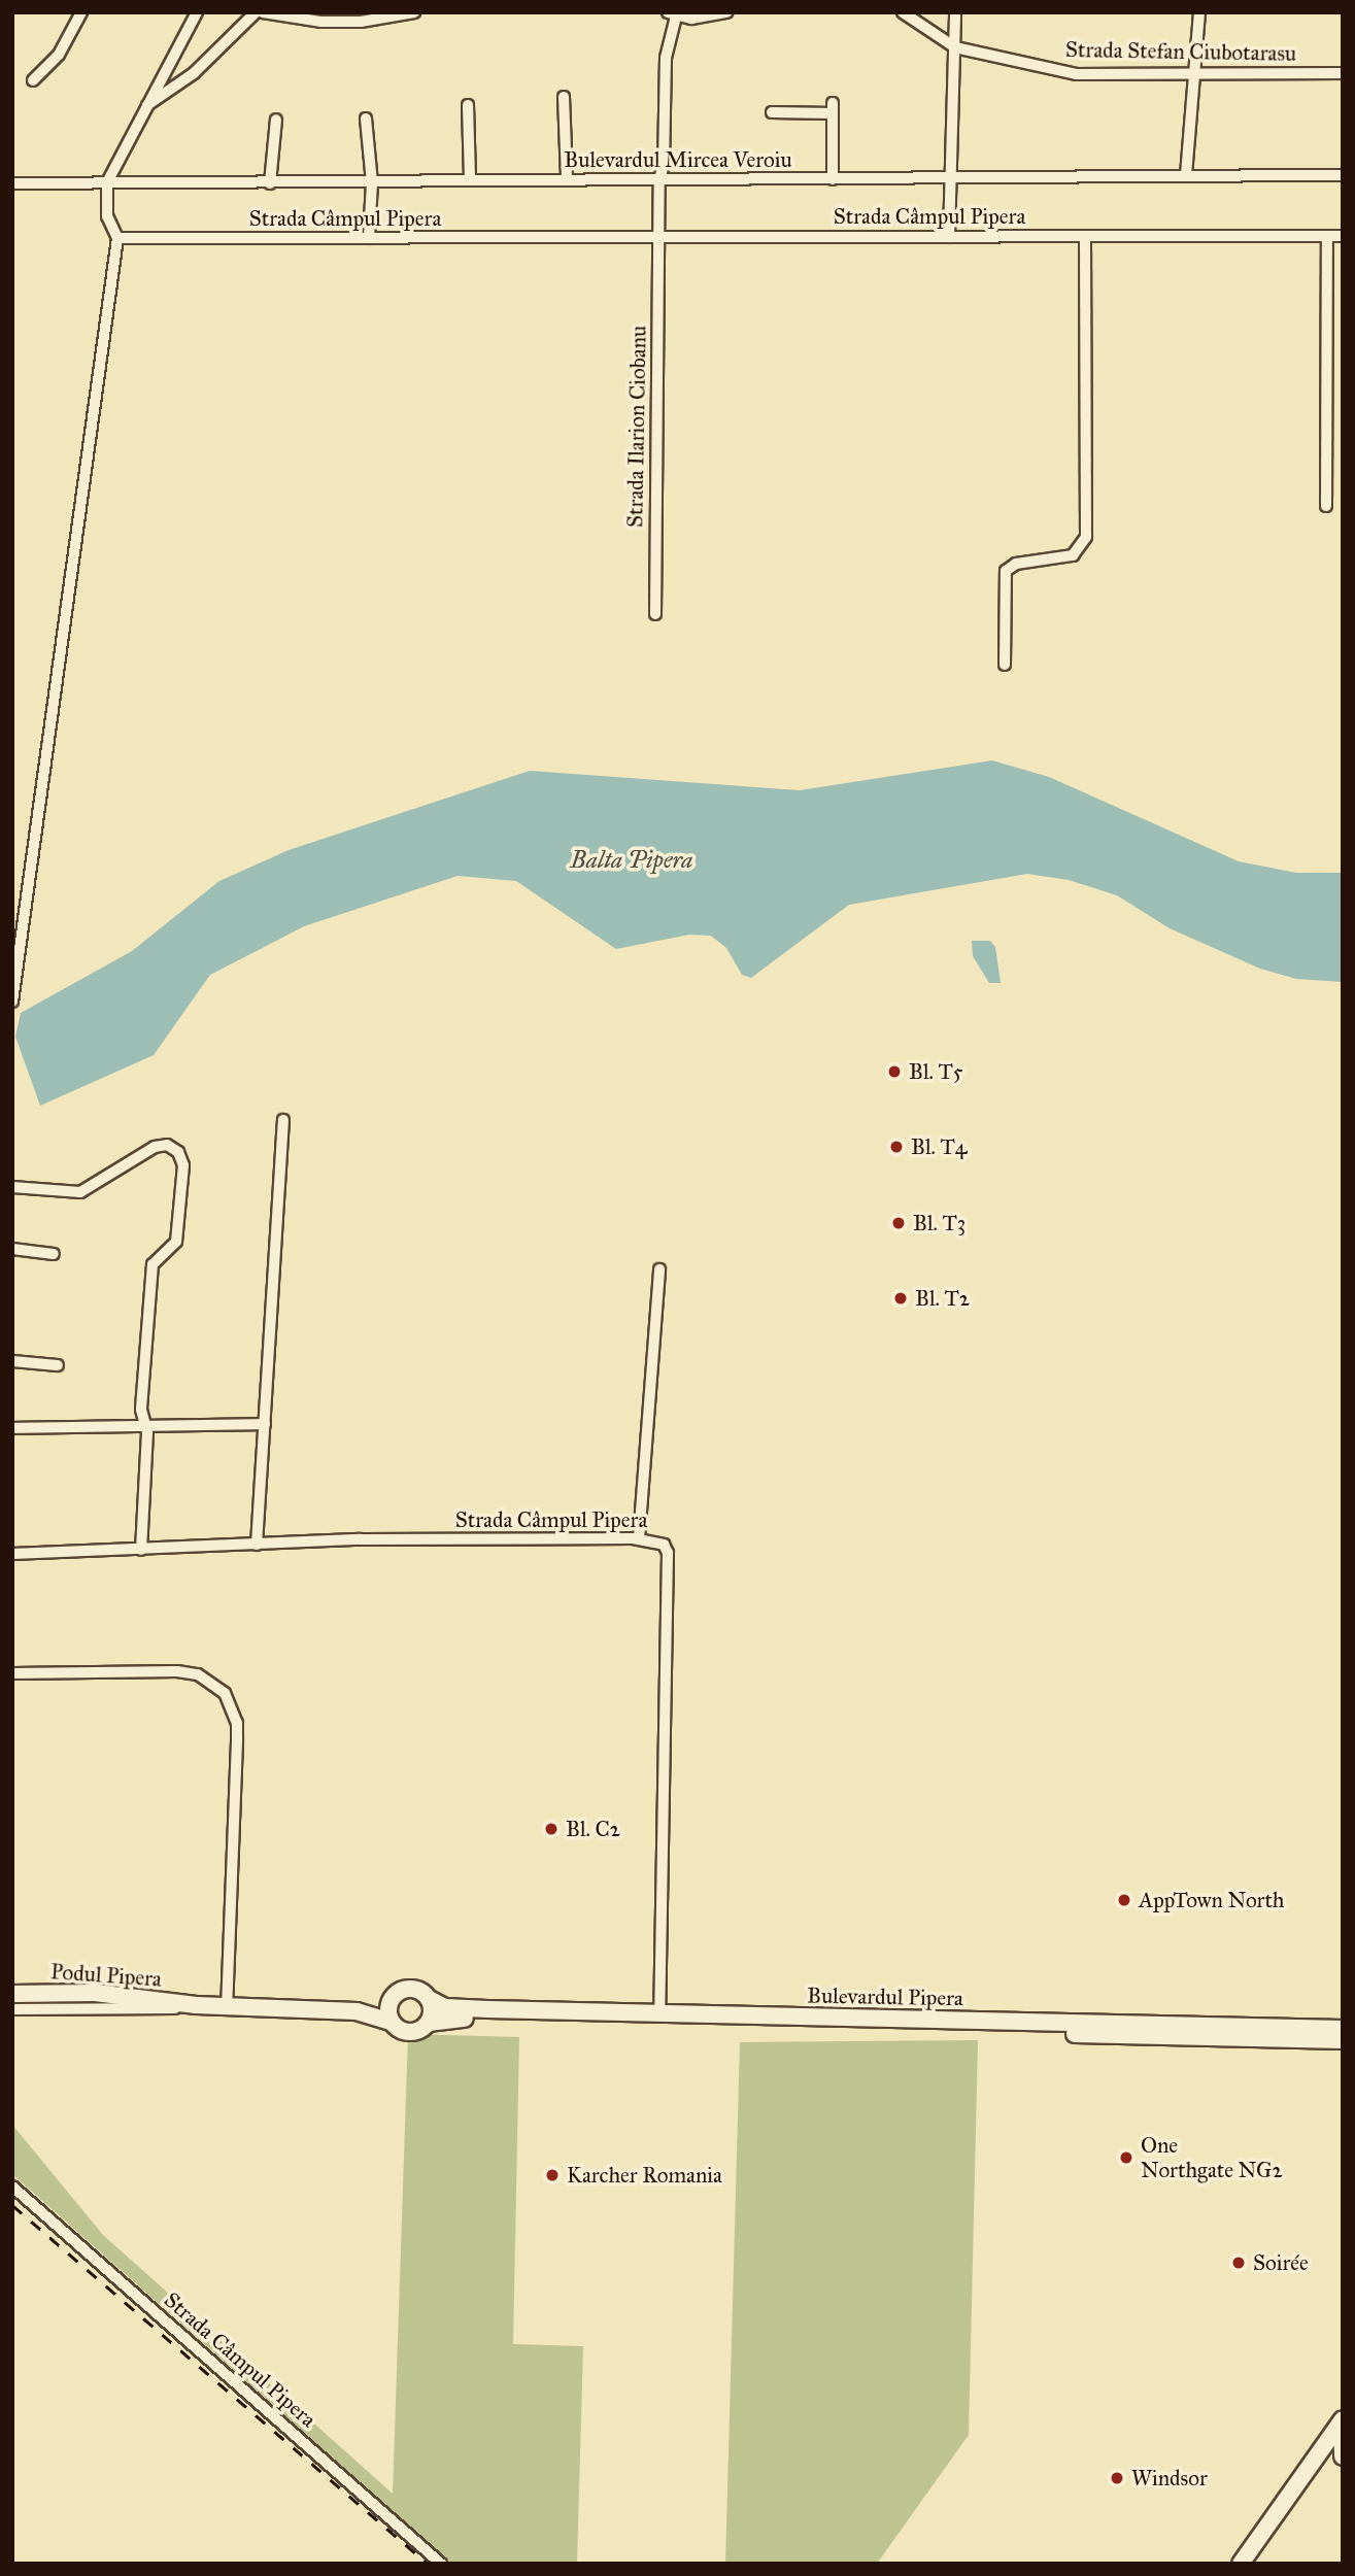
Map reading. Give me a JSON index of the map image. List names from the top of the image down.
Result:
{
  "streets": {
    "main road": ["Podul Pipera", "Bulevardul Pipera"],
    "street": [
      "Strada Stefan Ciubotarasu",
      "Bulevardul Mircea Veroiu",
      "Strada Câmpul Pipera",
      "Strada Ilarion Ciobanu"
    ]
  },
  "crossings": [
    ["Bulevardul Mircea Veroiu", "Strada Ilarion Ciobanu"],
    ["Strada Câmpul Pipera", "Strada Ilarion Ciobanu"],
    ["Strada Câmpul Pipera", "Bulevardul Pipera"]
  ],
  "water": ["Balta Pipera"],
  "places": [
    "Bl. T5",
    "Bl. T4",
    "Bl. T3",
    "Bl. T2",
    "Bl. C2",
    "AppTown North",
    "One Northgate NG2",
    "Karcher Romania",
    "Soirée",
    "Windsor"
  ]
}
